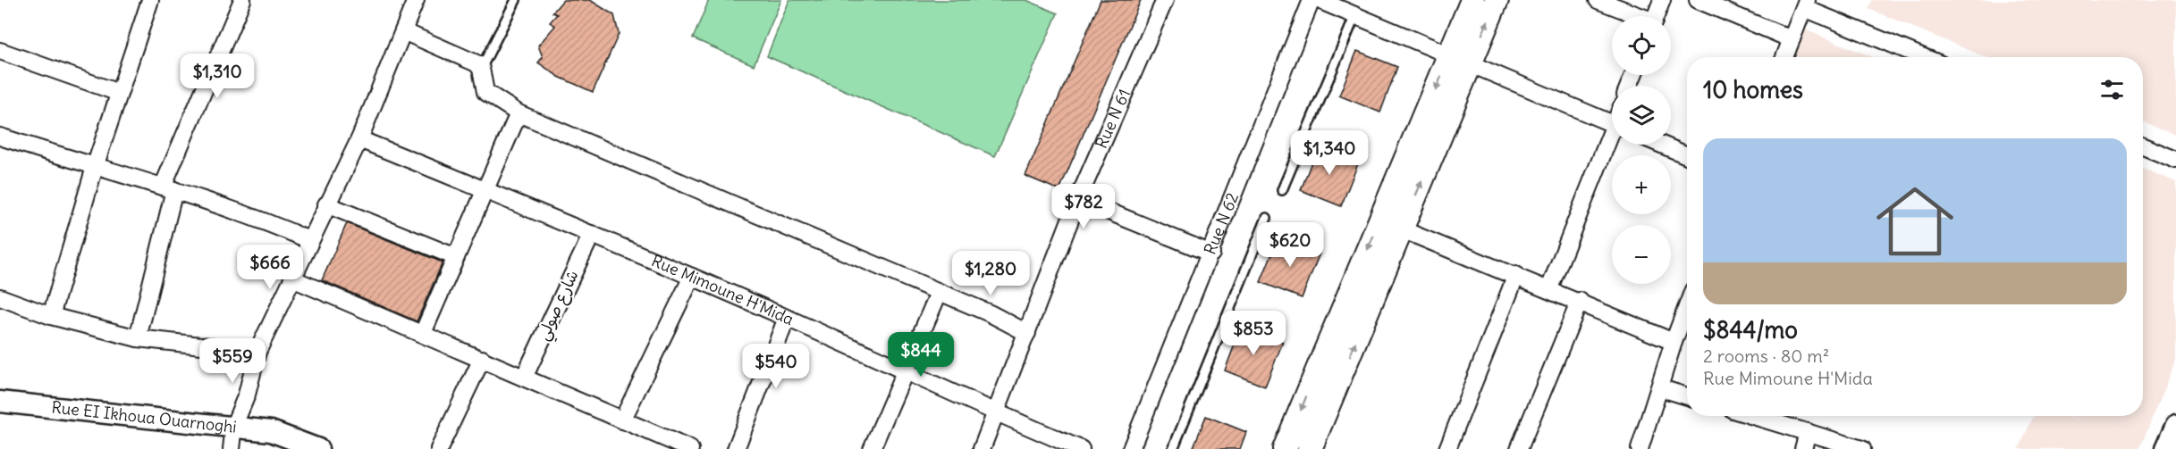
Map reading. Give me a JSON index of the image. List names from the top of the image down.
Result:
{
  "streets": {
    "street": [
      "Rue N 61",
      "Rue N 62",
      "Rue Mimoune H'Mida",
      "شارع صولي",
      "Rue EI Ikhoua Ouarnoghi"
    ]
  },
  "crossings": [
    ["Rue N 61", "Rue Mimoune H'Mida"],
    ["Rue Mimoune H'Mida", "شارع صولي"]
  ],
  "page": {
    "map_buttons": ["+", "−"],
    "price": [
      "$1,310",
      "$1,340",
      "$782",
      "$620",
      "$666",
      "$1,280",
      "$853",
      "$844",
      "$559",
      "$540"
    ],
    "heading": "10 homes",
    "list": [
      {
        "name": "$844/mo",
        "note": "2 rooms · 80 m² · Rue Mimoune H'Mida"
      }
    ]
  }
}
